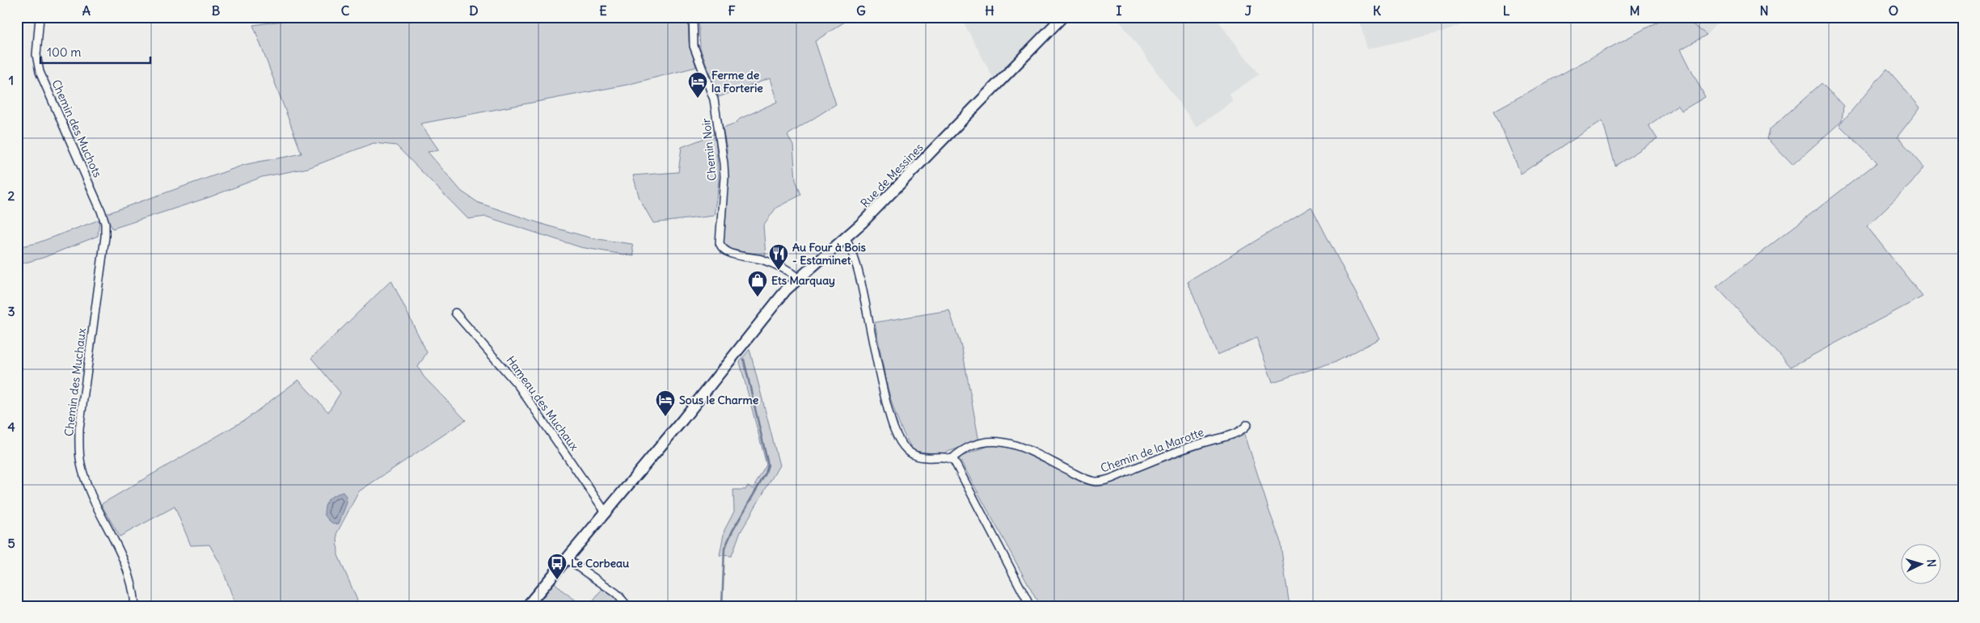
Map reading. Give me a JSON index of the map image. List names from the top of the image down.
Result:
{
  "streets": {
    "main road": ["Rue de Messines"],
    "street": [
      "Chemin des Muchots",
      "Chemin Noir",
      "Chemin des Muchaux",
      "Hameau des Muchaux",
      "Chemin de la Marotte"
    ]
  },
  "crossings": [
    ["Chemin des Muchots", "Chemin des Muchaux"],
    ["Chemin Noir", "Rue de Messines"],
    ["Rue de Messines", "Hameau des Muchaux"]
  ],
  "places": {
    "hotel": ["Ferme de la Forterie", "Sous le Charme"],
    "restaurant": ["Au Four à Bois - Estaminet"],
    "shop": ["Ets Marquay"],
    "bus stop": ["Le Corbeau"]
  },
  "scale_bar": "100 m",
  "north": "right",
  "grid": {
    "columns": [
      "A",
      "B",
      "C",
      "D",
      "E",
      "F",
      "G",
      "H",
      "I",
      "J",
      "K",
      "L",
      "M",
      "N",
      "O"
    ],
    "rows": [
      "1",
      "2",
      "3",
      "4",
      "5"
    ]
  }
}
